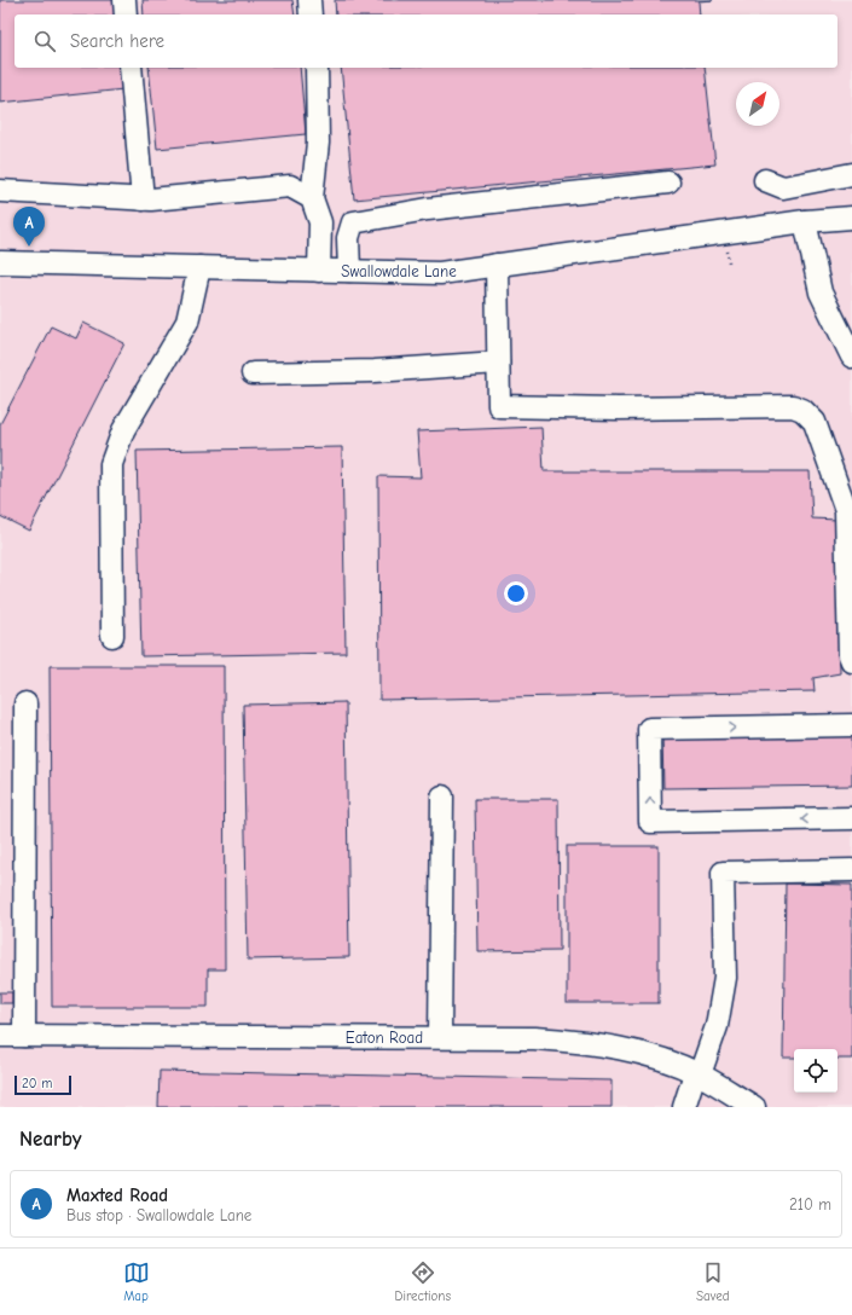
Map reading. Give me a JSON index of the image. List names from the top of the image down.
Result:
{
  "streets": {
    "street": ["Swallowdale Lane", "Eaton Road"]
  },
  "scale_bar": "20 m",
  "north": "top right",
  "page": {
    "search": "Search here",
    "pins": "A",
    "scale": "20 m",
    "heading": "Nearby",
    "list": [
      {
        "mark": "A",
        "name": "Maxted Road",
        "note": "Bus stop · Swallowdale Lane",
        "value": "210 m"
      }
    ],
    "nav": ["Map", "Directions", "Saved"]
  }
}
